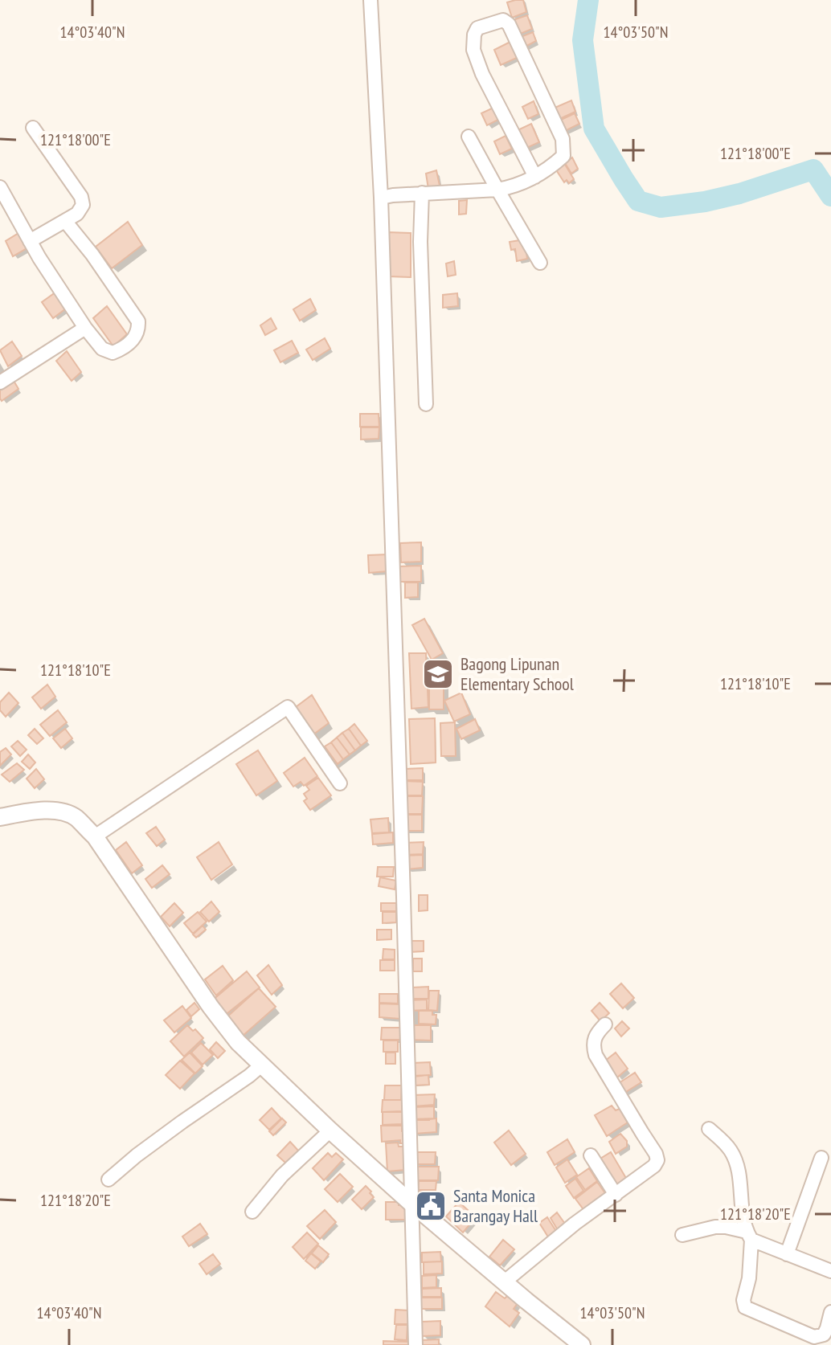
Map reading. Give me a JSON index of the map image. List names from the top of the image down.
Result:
{
  "places": {
    "school or university": ["Bagong Lipunan Elementary School"],
    "public building": ["Santa Monica Barangay Hall"]
  },
  "coordinates": [
    "14°03'40\"N",
    "14°03'50\"N",
    "121°18'00\"E",
    "121°18'10\"E",
    "121°18'20\"E"
  ]
}
